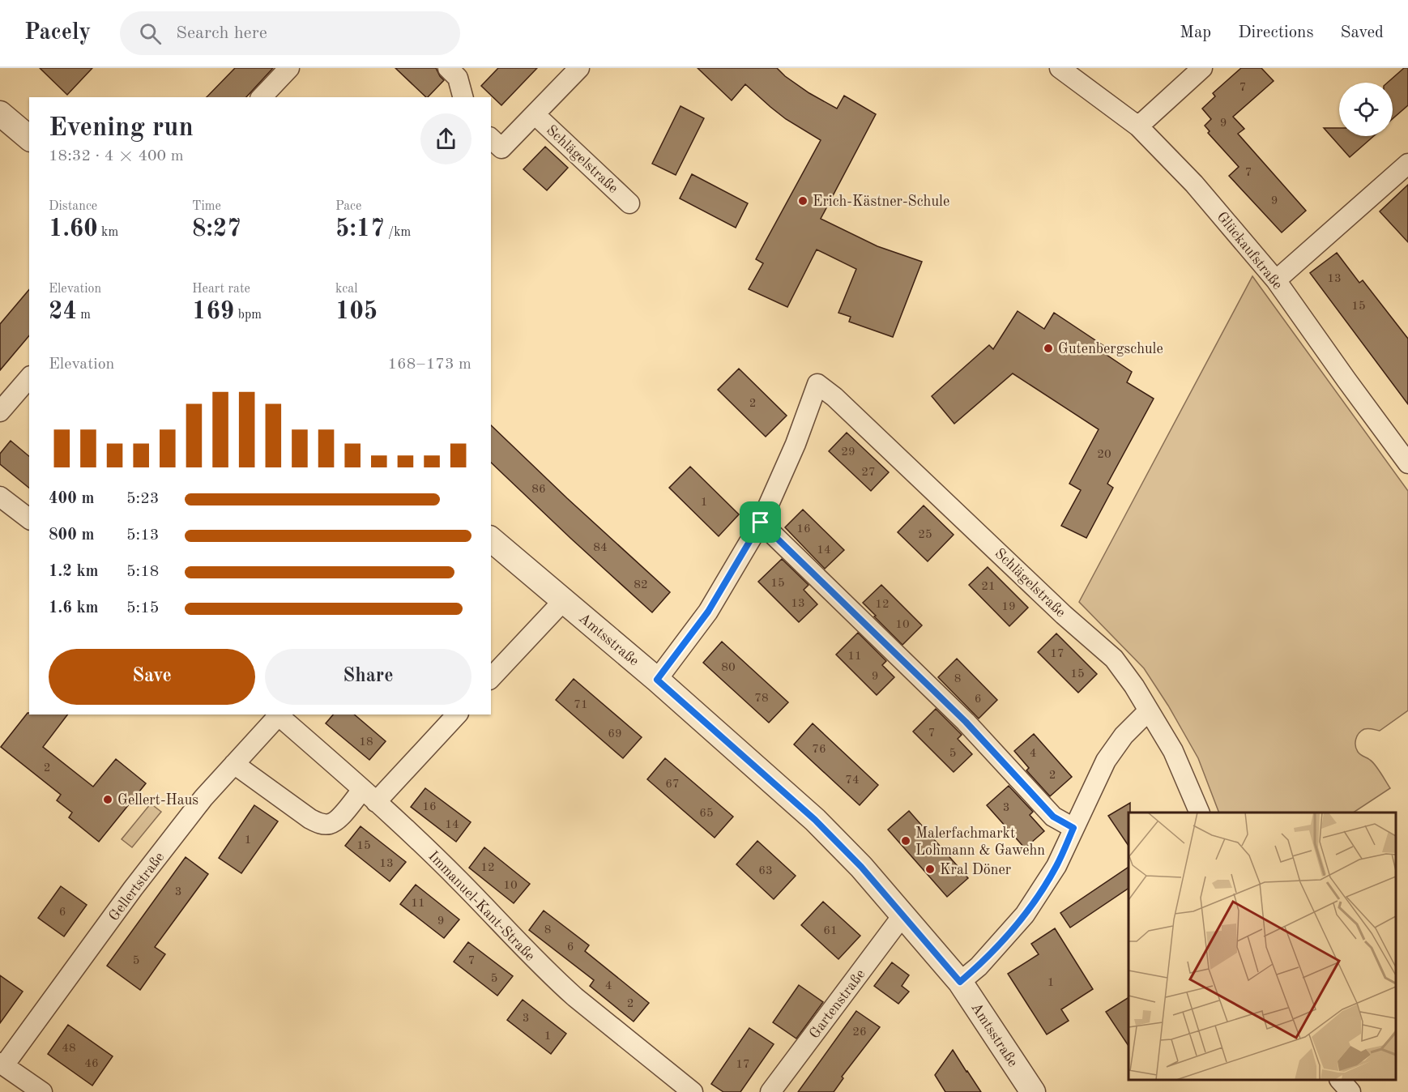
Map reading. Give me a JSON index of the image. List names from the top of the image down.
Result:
{
  "streets": {
    "street": [
      "Schlägelstraße",
      "Glückaufstraße",
      "Amtsstraße",
      "Gellertstraße",
      "Immanuel-Kant-Straße",
      "Gartenstraße"
    ]
  },
  "crossings": [
    ["Amtsstraße", "Gartenstraße"],
    ["Gellertstraße", "Immanuel-Kant-Straße"]
  ],
  "places": [
    "Erich-Kästner-Schule",
    "Gutenbergschule",
    "Gellert-Haus",
    "Malerfachmarkt Lohmann & Gawehn",
    "Kral Döner"
  ],
  "house_numbers": [
    "7",
    "9",
    "7",
    "9",
    "13",
    "15",
    "2",
    "29",
    "20",
    "27",
    "86",
    "1",
    "16",
    "25",
    "84",
    "14",
    "15",
    "82",
    "21",
    "13",
    "12",
    "19",
    "10",
    "17",
    "11",
    "80",
    "15",
    "9",
    "8",
    "78",
    "6",
    "71",
    "7",
    "69",
    "18",
    "76",
    "5",
    "4",
    "2",
    "2",
    "74",
    "67",
    "16",
    "3",
    "65",
    "14",
    "1",
    "15",
    "13",
    "12",
    "63",
    "10",
    "3",
    "11",
    "6",
    "9",
    "8",
    "61",
    "6",
    "5",
    "7",
    "5",
    "1",
    "4",
    "2",
    "3",
    "26",
    "1",
    "48",
    "46",
    "17"
  ],
  "page": {
    "header": "Pacely",
    "search": "Search here",
    "nav": ["Map", "Directions", "Saved"],
    "heading": ["Evening run", "18:32 · 4 × 400 m"],
    "stats": [
      ["Distance", "1.60 km"],
      ["Time", "8:27"],
      ["Pace", "5:17 /km"],
      ["Elevation", "24 m"],
      ["Heart rate", "169 bpm"],
      ["kcal", "105"]
    ],
    "chart": ["Elevation", "168–173 m"],
    "list": [
      {
        "name": "400 m",
        "note": "5:23"
      },
      {
        "name": "800 m",
        "note": "5:13"
      },
      {
        "name": "1.2 km",
        "note": "5:18"
      },
      {
        "name": "1.6 km",
        "note": "5:15"
      }
    ],
    "buttons": ["Save", "Share"]
  }
}
